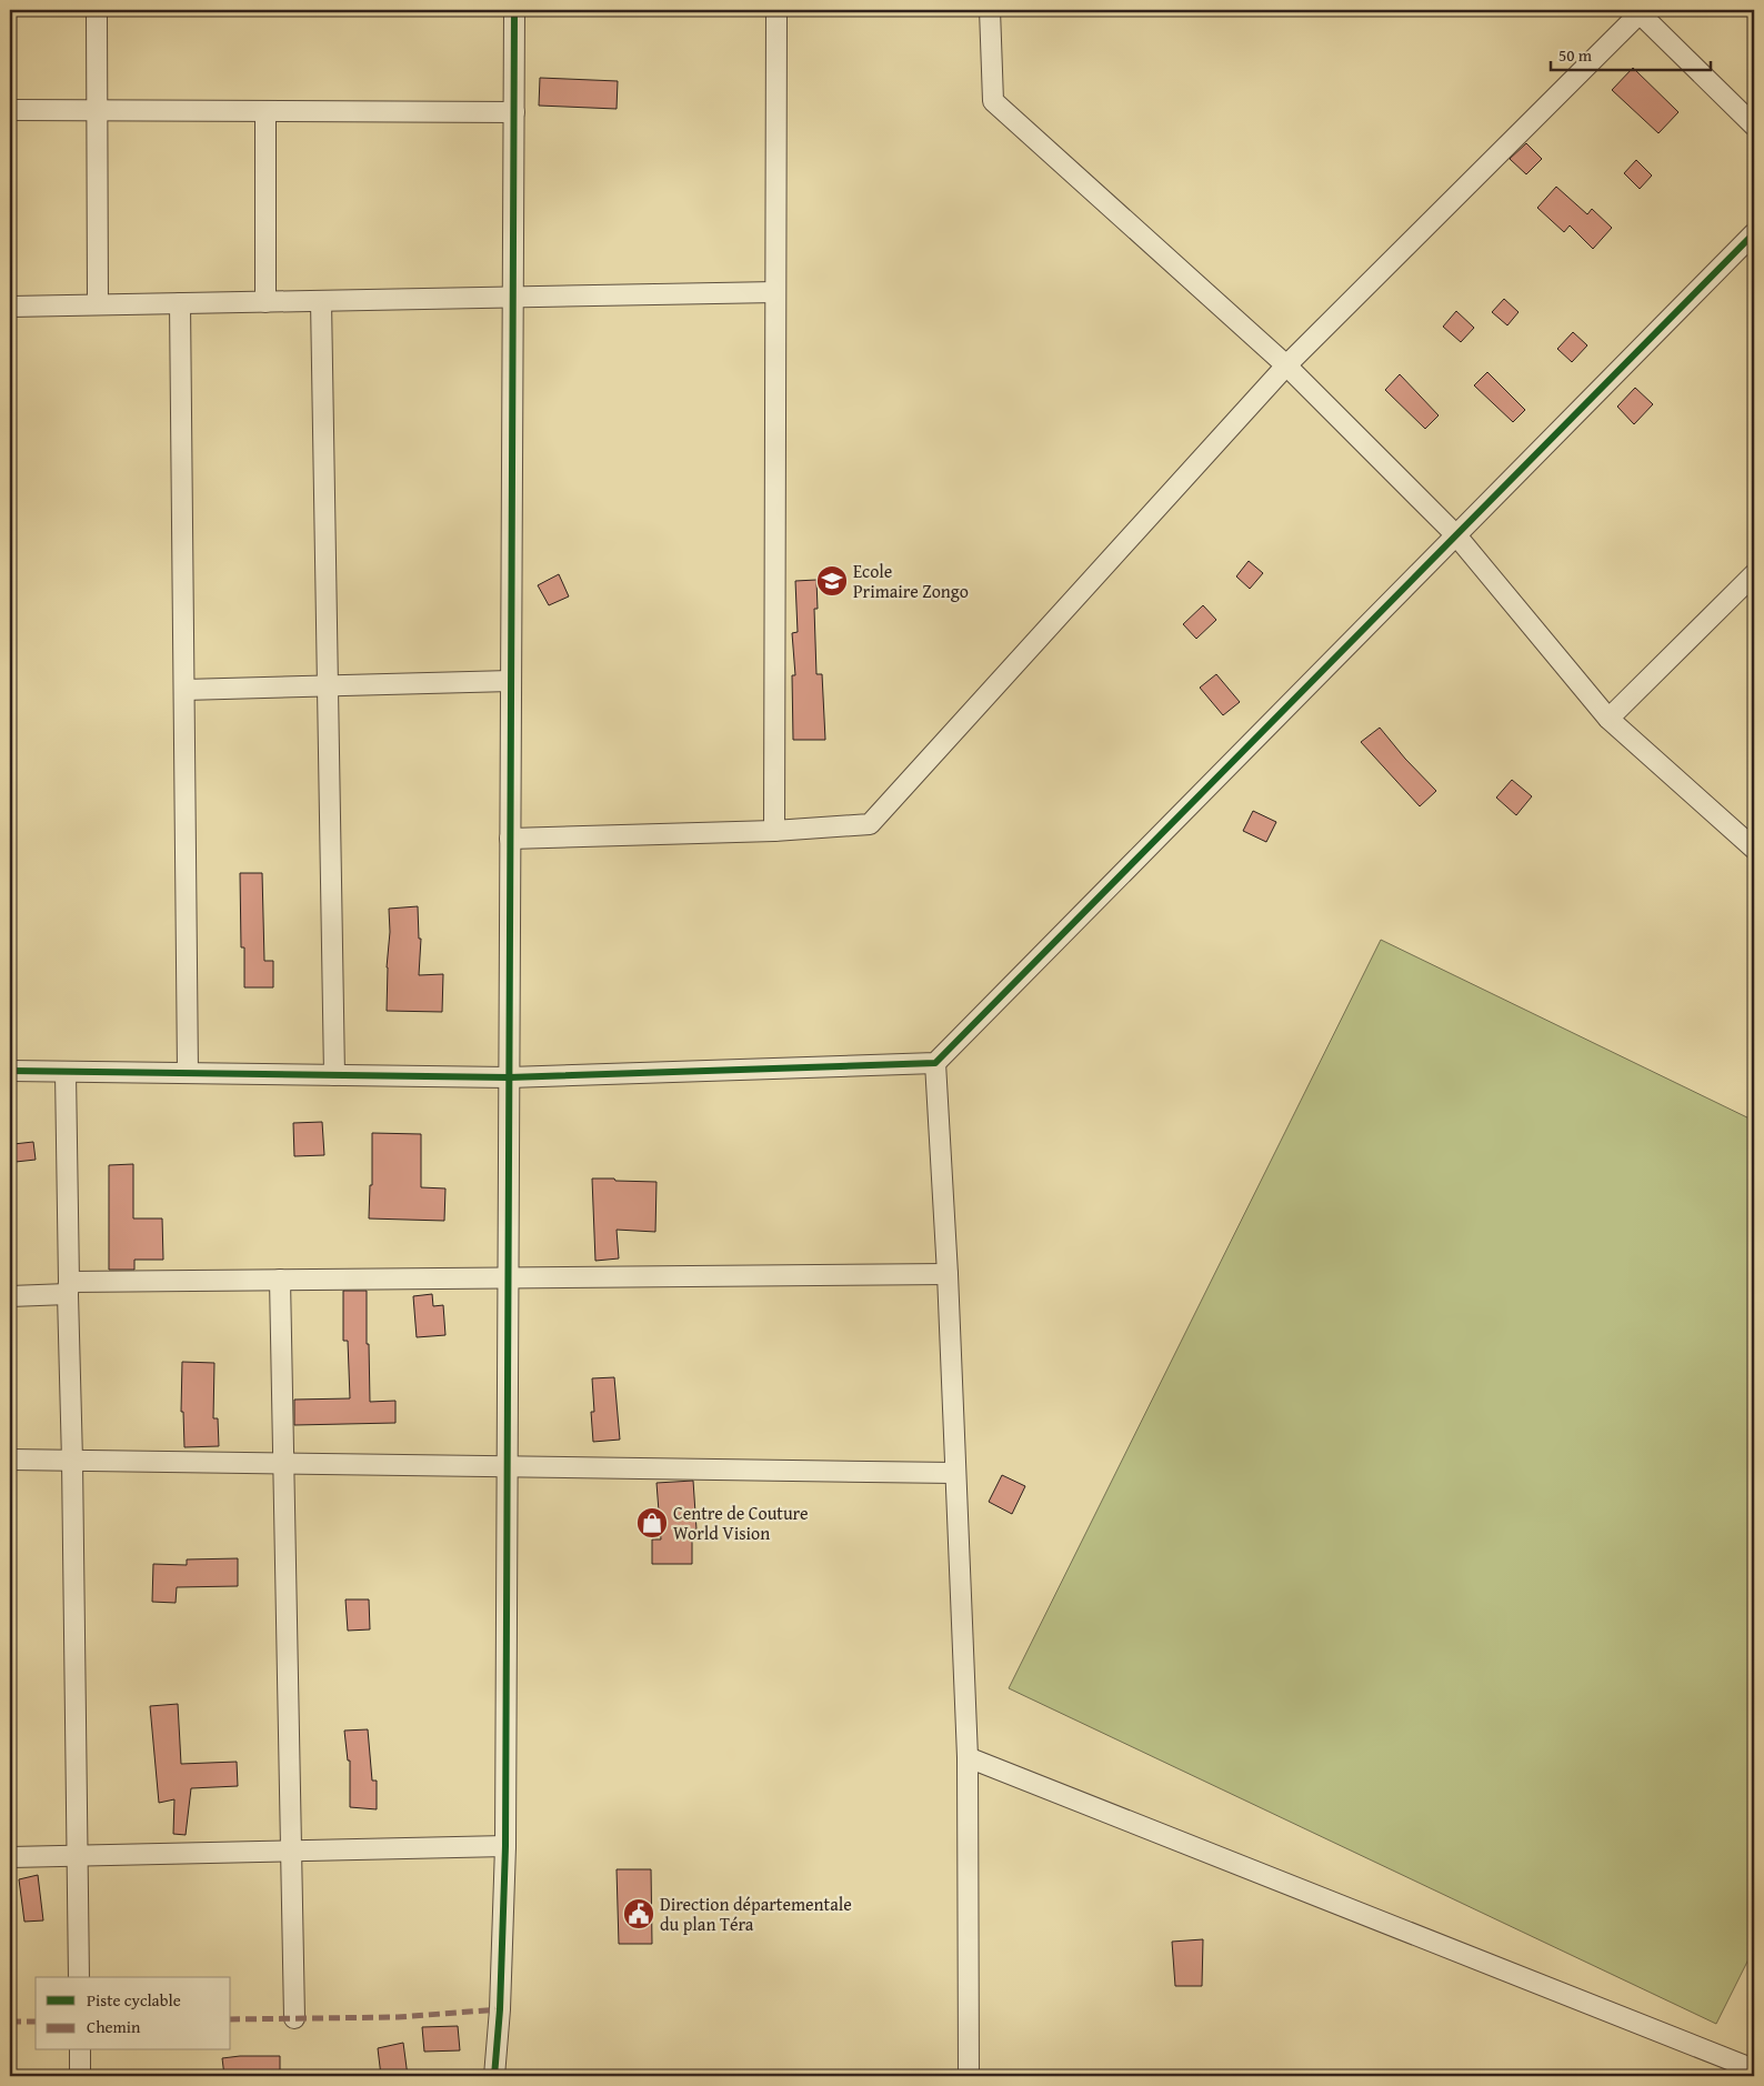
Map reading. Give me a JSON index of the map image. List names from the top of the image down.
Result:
{
  "places": {
    "school or university": ["Ecole Primaire Zongo"],
    "shop": ["Centre de Couture World Vision"],
    "public building": ["Direction départementale du plan Téra"]
  },
  "legend": ["Piste cyclable", "Chemin"],
  "scale_bar": "50 m"
}
